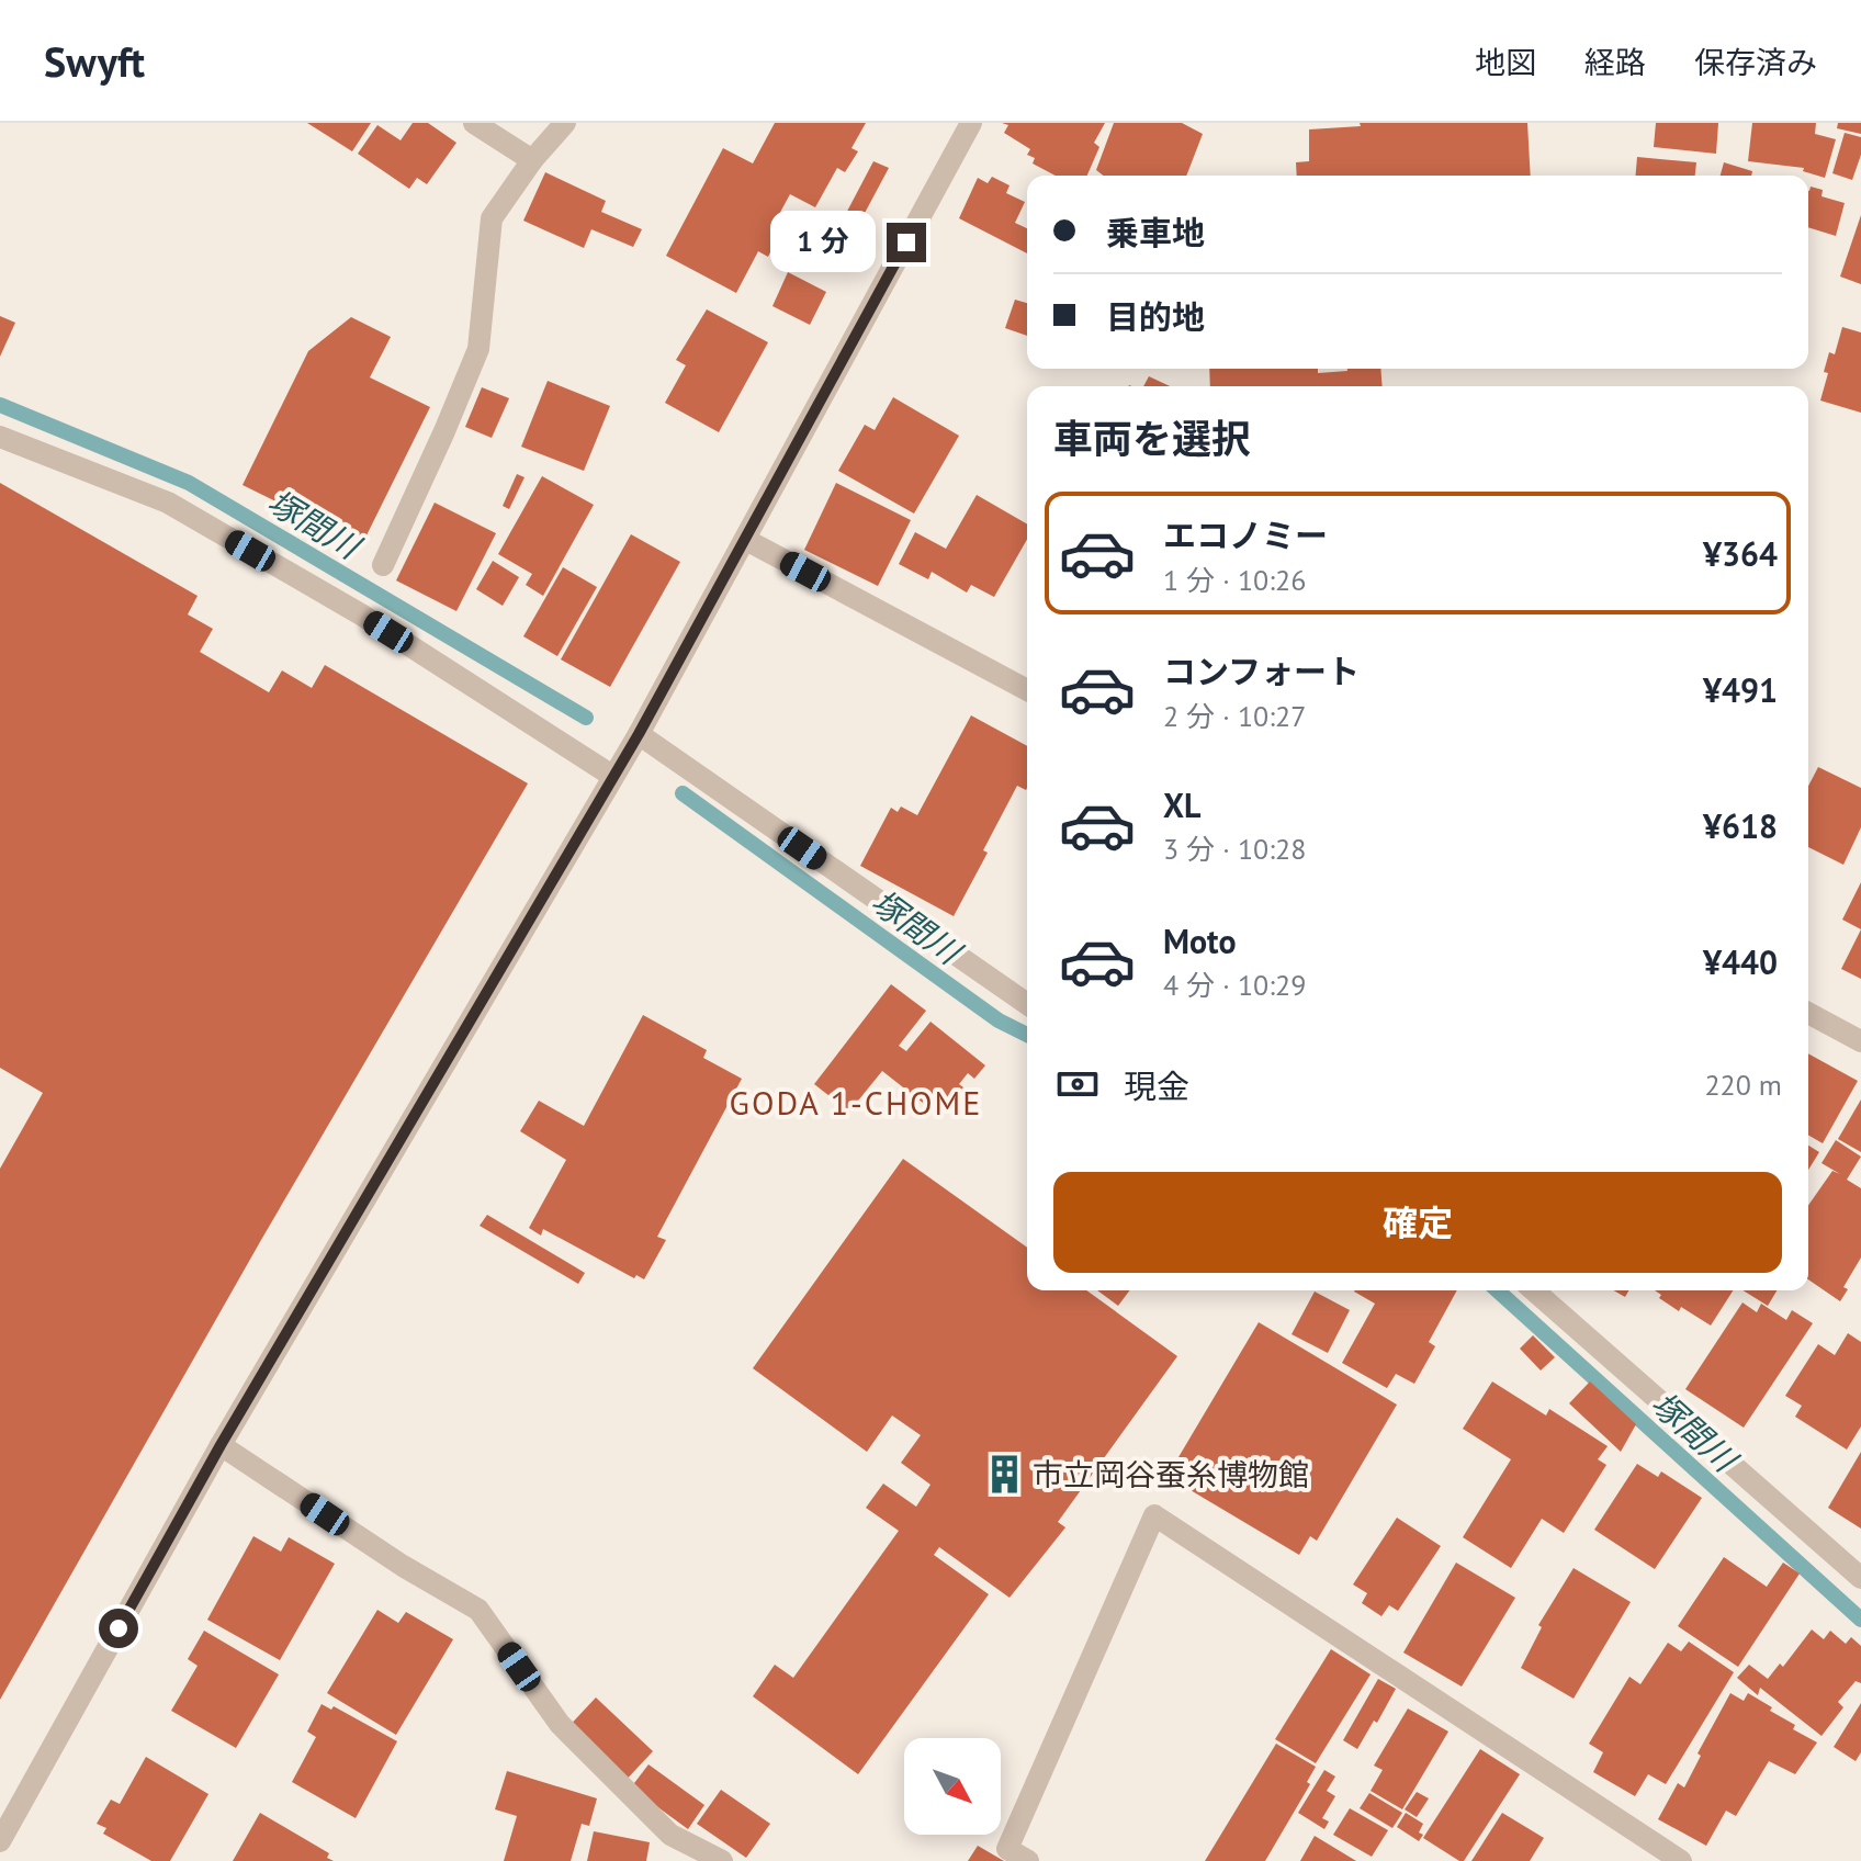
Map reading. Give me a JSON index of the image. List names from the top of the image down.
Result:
{
  "districts": ["GODA 1-CHOME"],
  "water": ["塚間川"],
  "places": {
    "building": ["市立岡谷蚕糸博物館"]
  },
  "north": "bottom right",
  "page": {
    "header": "Swyft",
    "nav": ["地図", "経路", "保存済み"],
    "banner": ["乗車地", "目的地"],
    "bubble": "1 分",
    "heading": "車両を選択",
    "list": [
      {
        "name": "エコノミー",
        "note": "1 分 · 10:26",
        "value": "¥364"
      },
      {
        "name": "コンフォート",
        "note": "2 分 · 10:27",
        "value": "¥491"
      },
      {
        "name": "XL",
        "note": "3 分 · 10:28",
        "value": "¥618"
      },
      {
        "name": "Moto",
        "note": "4 分 · 10:29",
        "value": "¥440"
      }
    ],
    "pay": ["現金", "220 m"],
    "buttons": "確定"
  }
}
